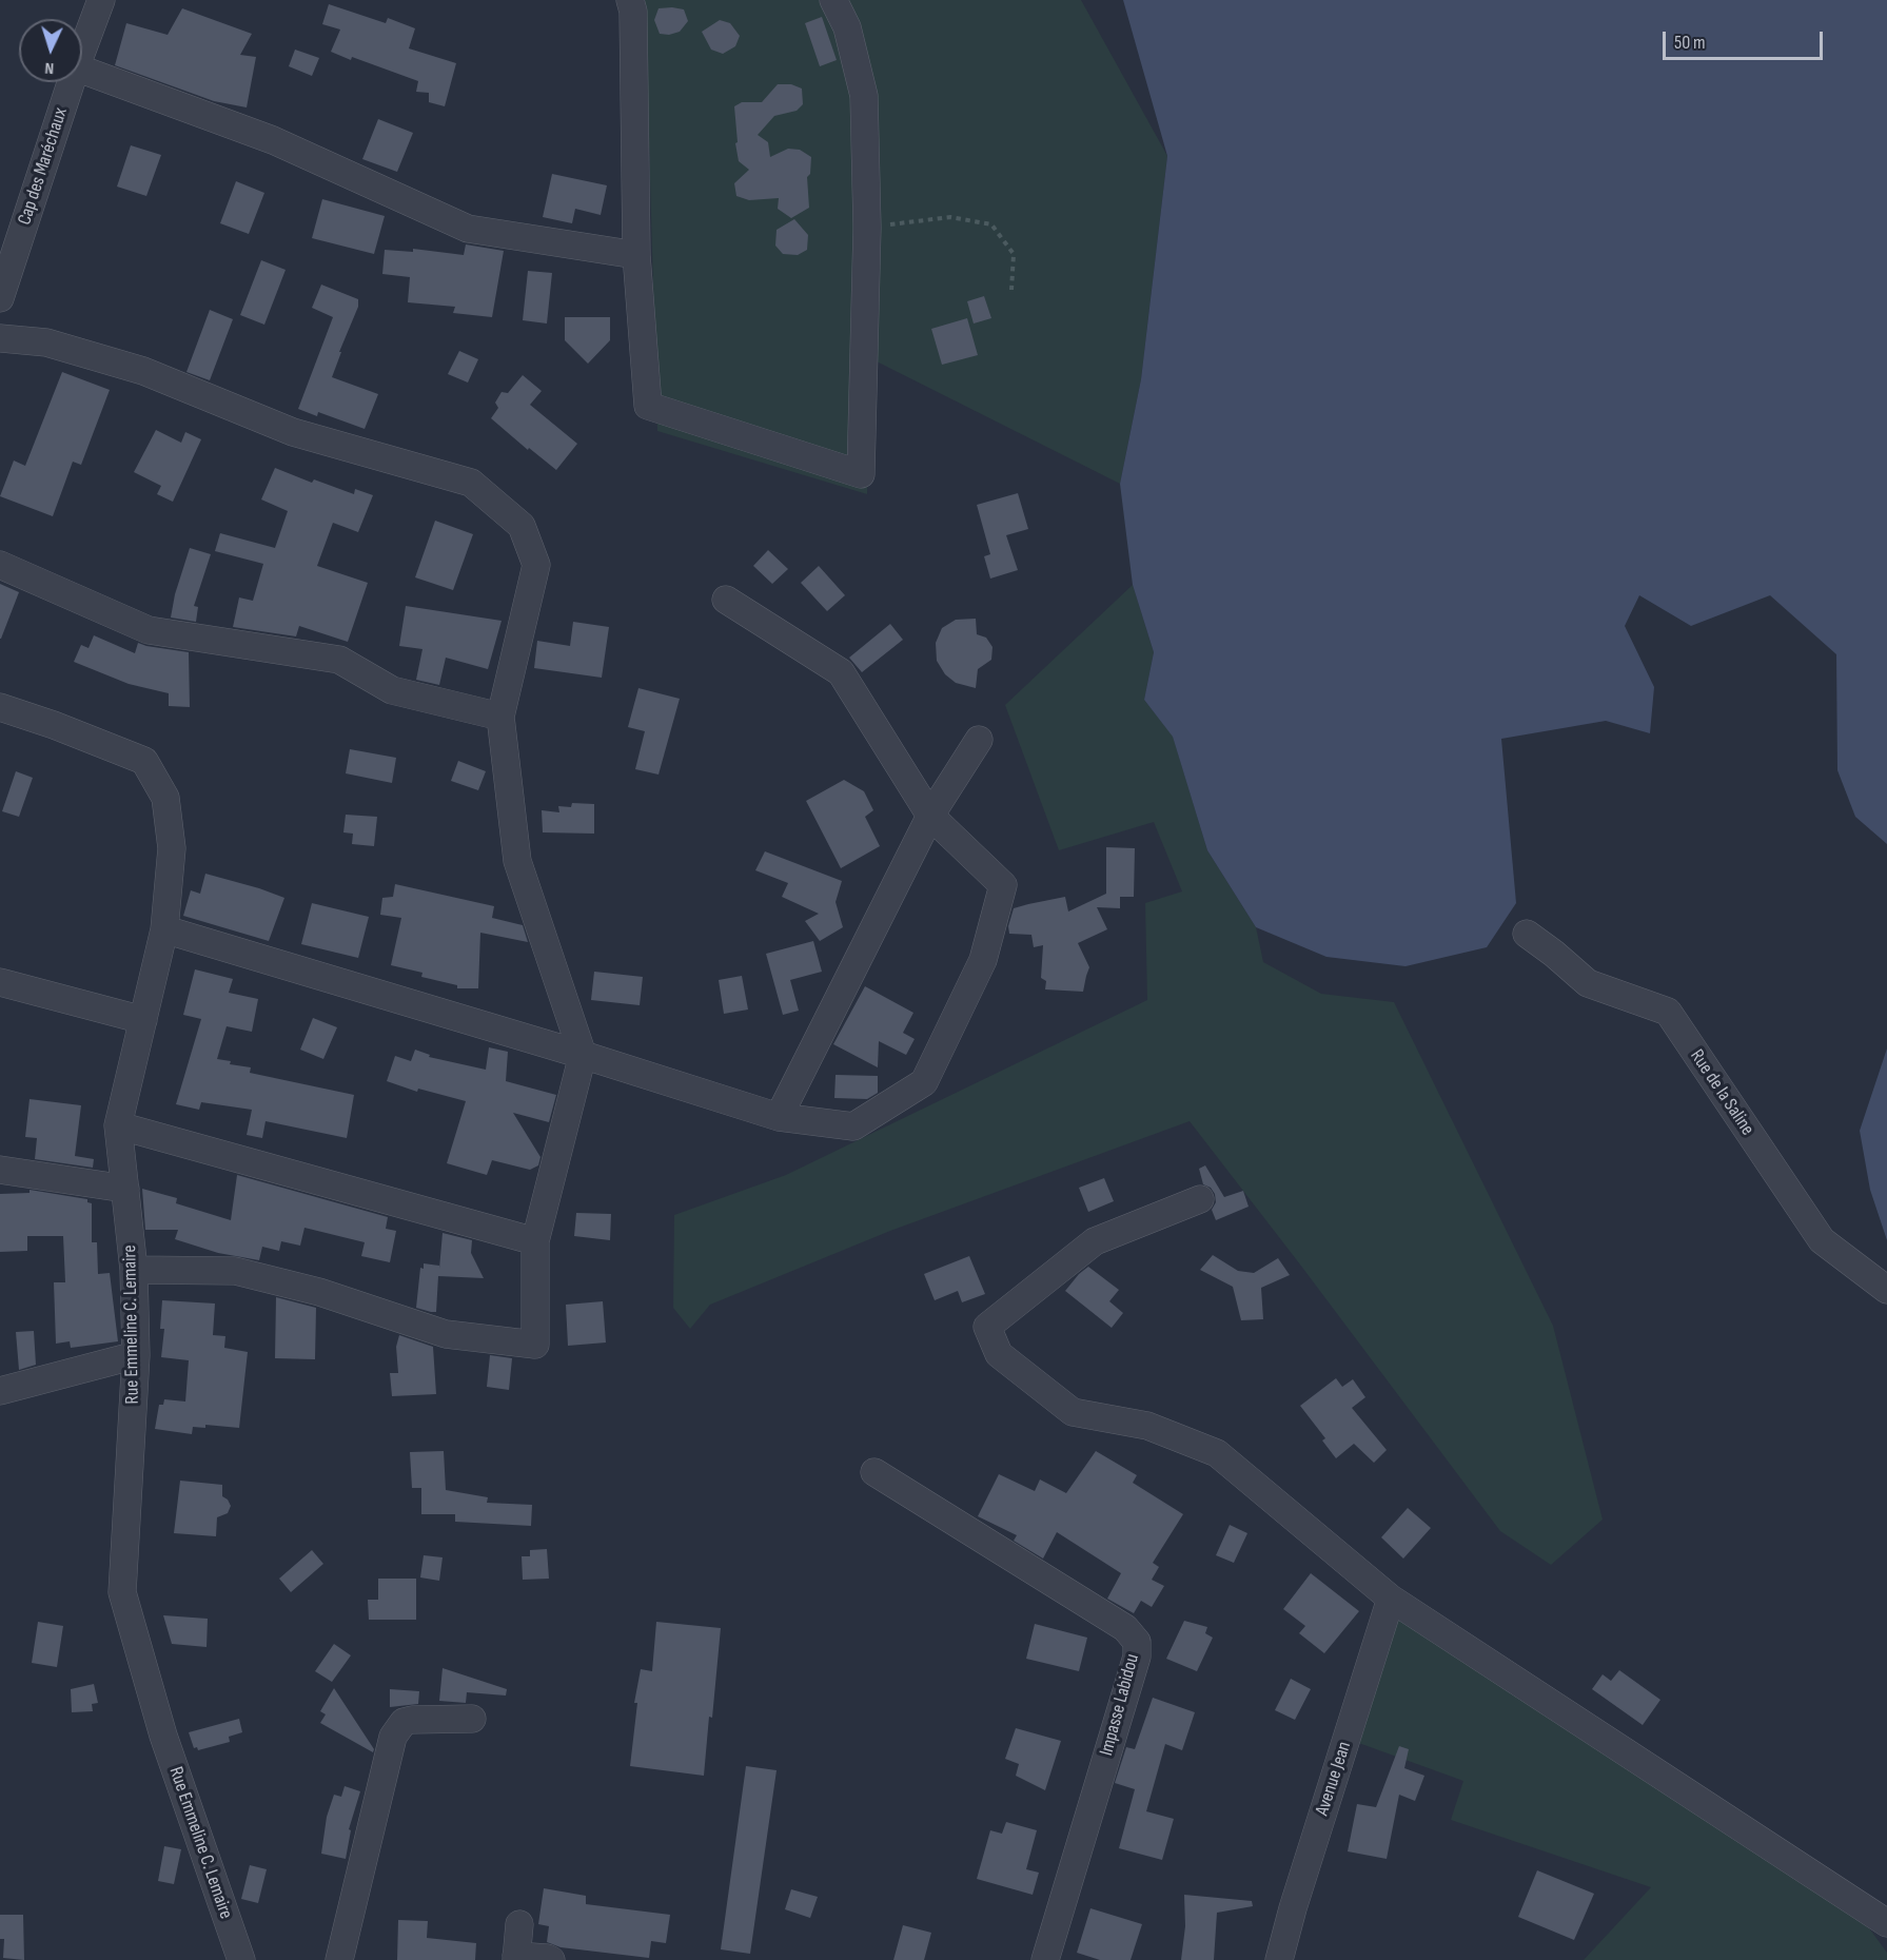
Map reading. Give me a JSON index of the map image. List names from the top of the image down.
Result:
{
  "streets": {
    "street": [
      "Cap des Maréchaux",
      "Rue de la Saline",
      "Rue Emmeline C. Lemaire",
      "Impasse Labidou",
      "Avenue Jean"
    ]
  },
  "scale_bar": "50 m",
  "north": "bottom"
}
